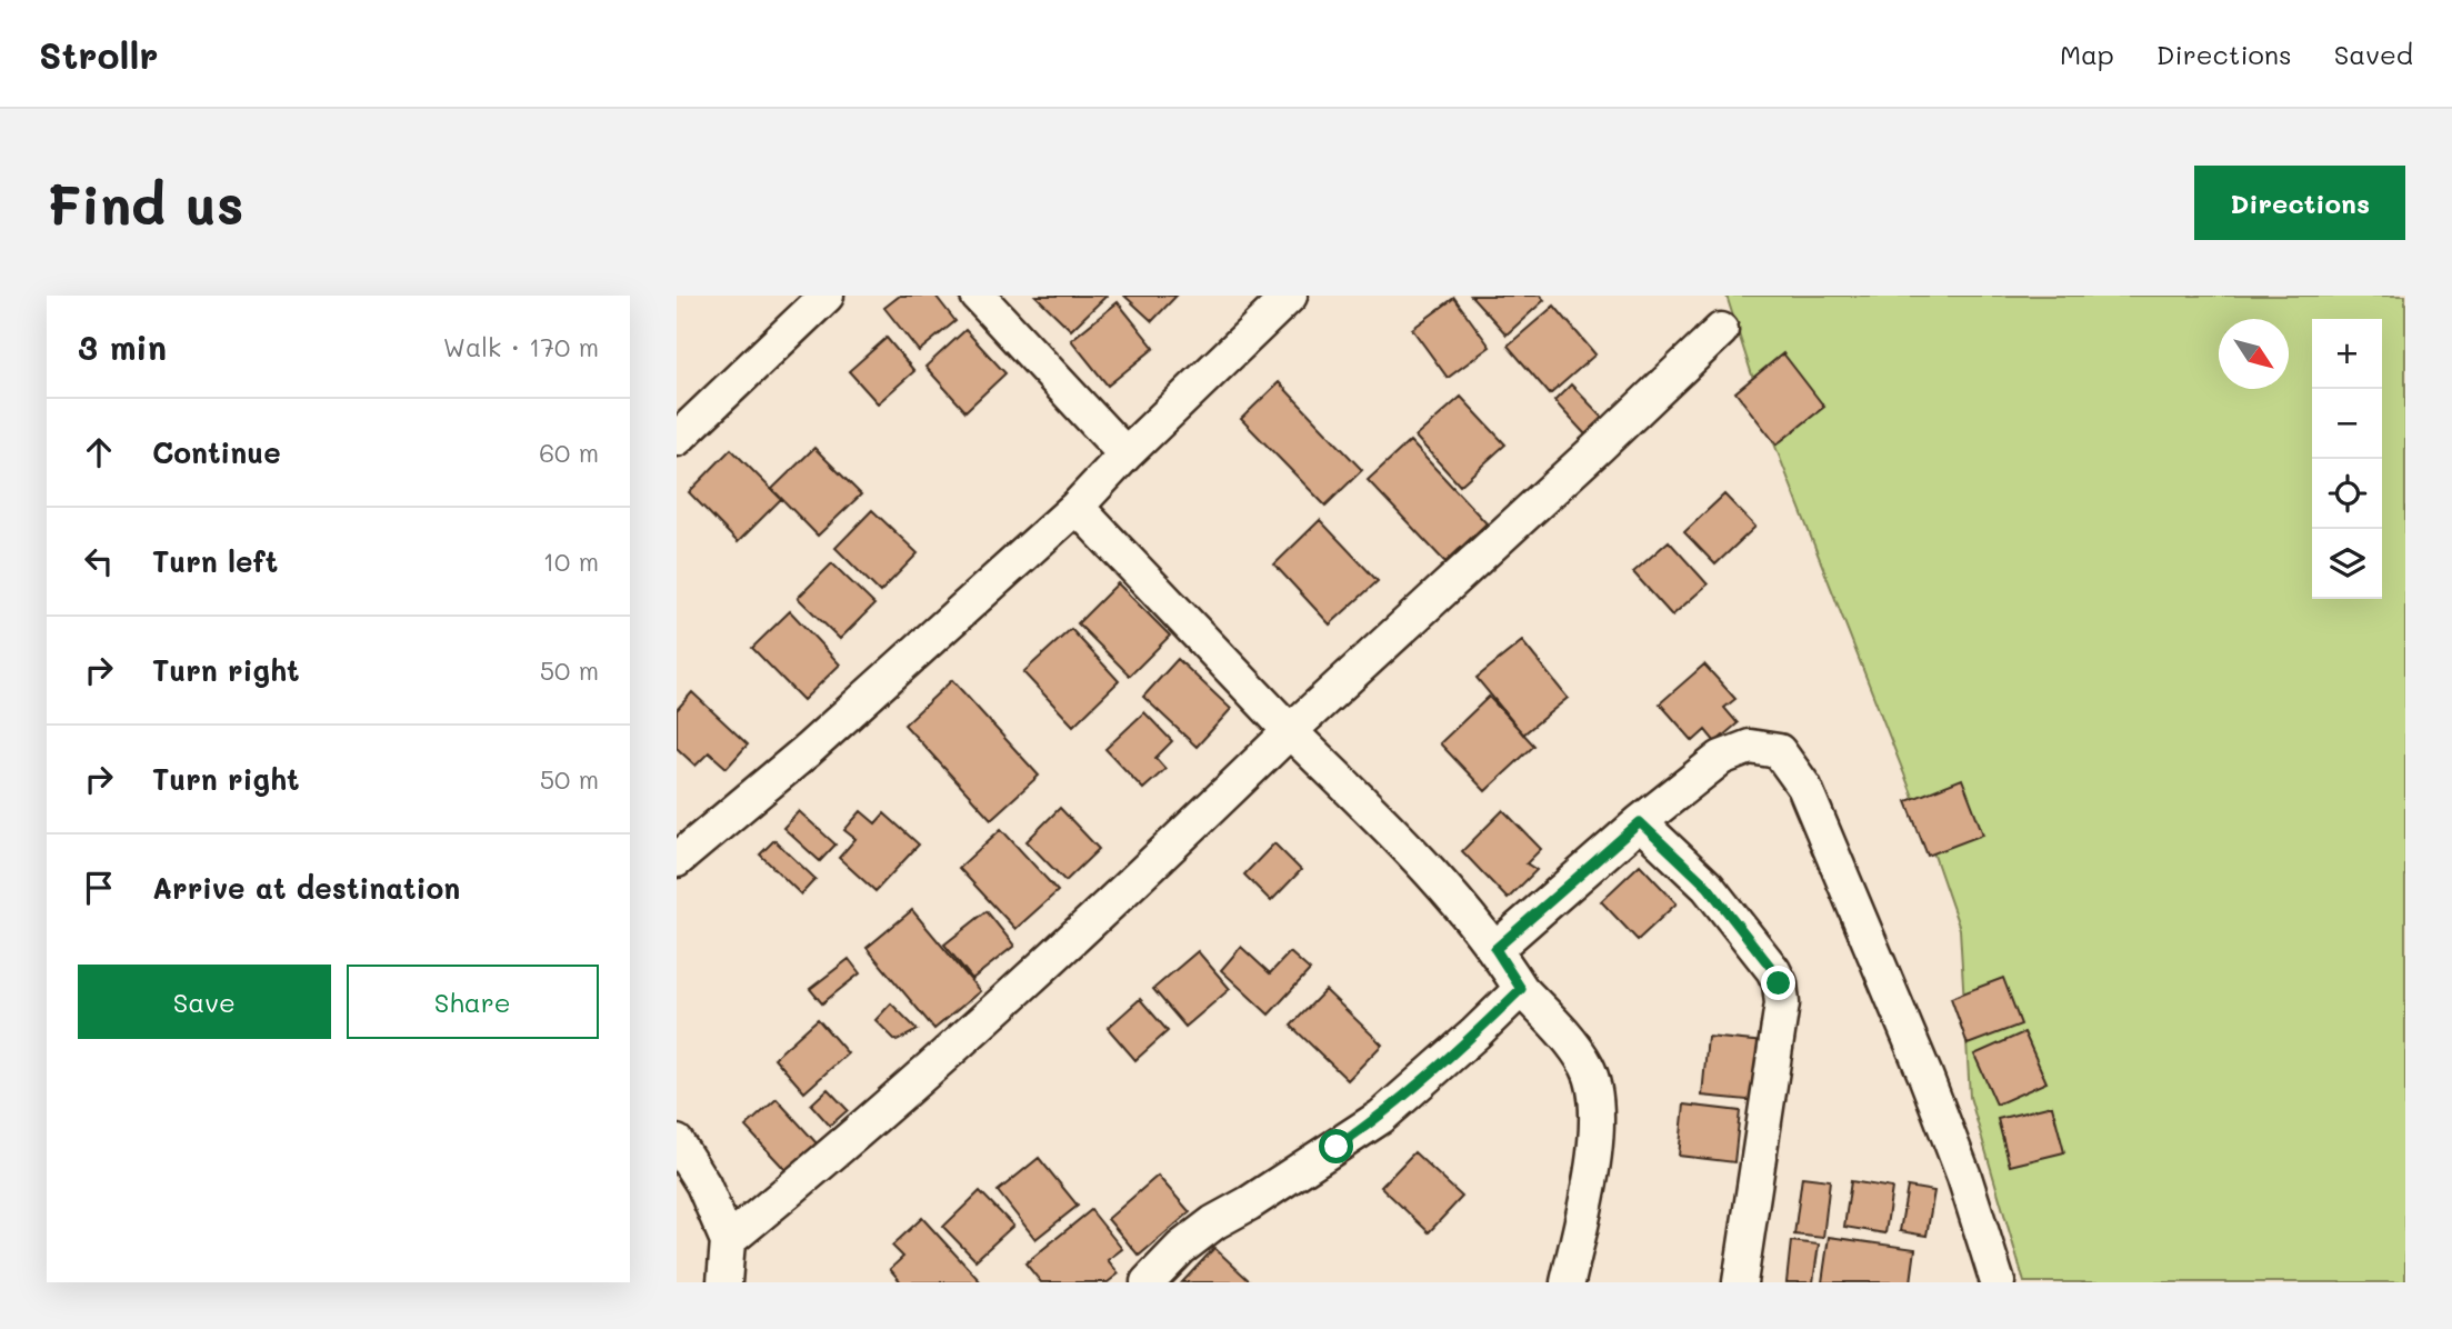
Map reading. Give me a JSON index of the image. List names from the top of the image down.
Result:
{
  "north": "bottom right",
  "page": {
    "header": "Strollr",
    "nav": ["Map", "Directions", "Saved"],
    "buttons": [
      "Directions",
      ["Save", "Share"]
    ],
    "title": "Find us",
    "heading": ["3 min", "Walk · 170 m"],
    "map_buttons": ["+", "−"],
    "list": [
      ["Continue", "60 m"],
      ["Turn left", "10 m"],
      ["Turn right", "50 m"],
      ["Turn right", "50 m"],
      "Arrive at destination"
    ]
  }
}
